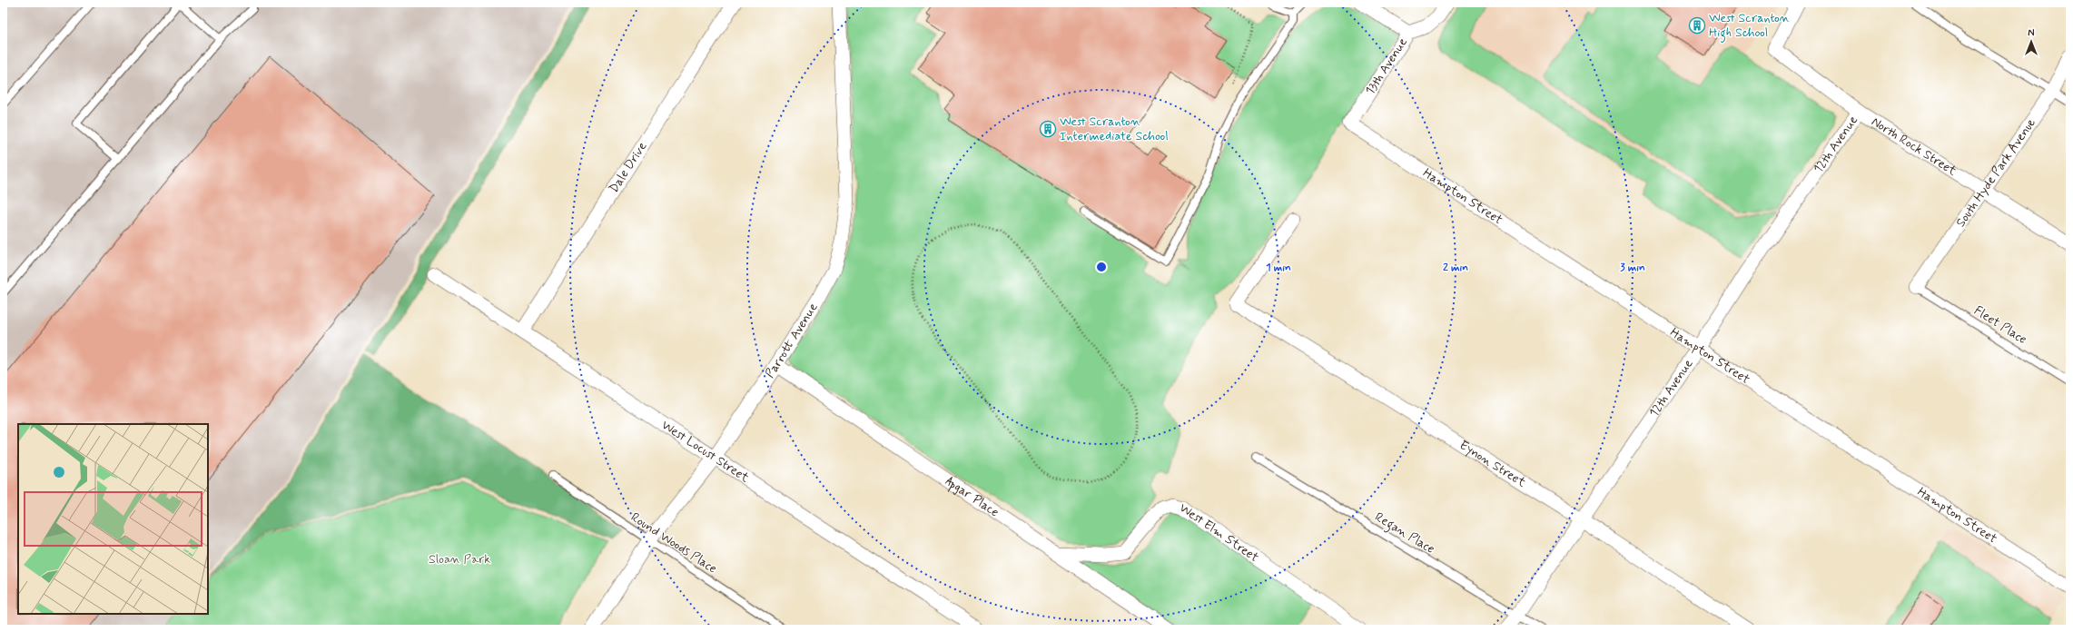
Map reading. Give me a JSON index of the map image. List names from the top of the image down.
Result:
{
  "streets": {
    "street": [
      "13th Avenue",
      "12th Avenue",
      "North Rock Street",
      "Dale Drive",
      "South Hyde Park Avenue",
      "Hampton Street",
      "Parrott Avenue",
      "West Locust Street",
      "Eynon Street",
      "Apgar Place",
      "West Elm Street"
    ],
    "lane": ["Fleet Place", "Regan Place", "Round Woods Place"]
  },
  "crossings": [
    ["13th Avenue", "Hampton Street"],
    ["12th Avenue", "North Rock Street"],
    ["12th Avenue", "Hampton Street"],
    ["12th Avenue", "Eynon Street"],
    ["12th Avenue", "Regan Place"],
    ["North Rock Street", "South Hyde Park Avenue"],
    ["Dale Drive", "West Locust Street"],
    ["South Hyde Park Avenue", "Fleet Place"],
    ["Parrott Avenue", "West Locust Street"],
    ["Parrott Avenue", "Apgar Place"],
    ["Parrott Avenue", "Round Woods Place"],
    ["Apgar Place", "West Elm Street"]
  ],
  "parks": ["Sloan Park"],
  "places": {
    "building": ["West Scranton High School", "West Scranton Intermediate School"]
  },
  "north": "top",
  "rings": ["1 min", "2 min", "3 min"]
}
